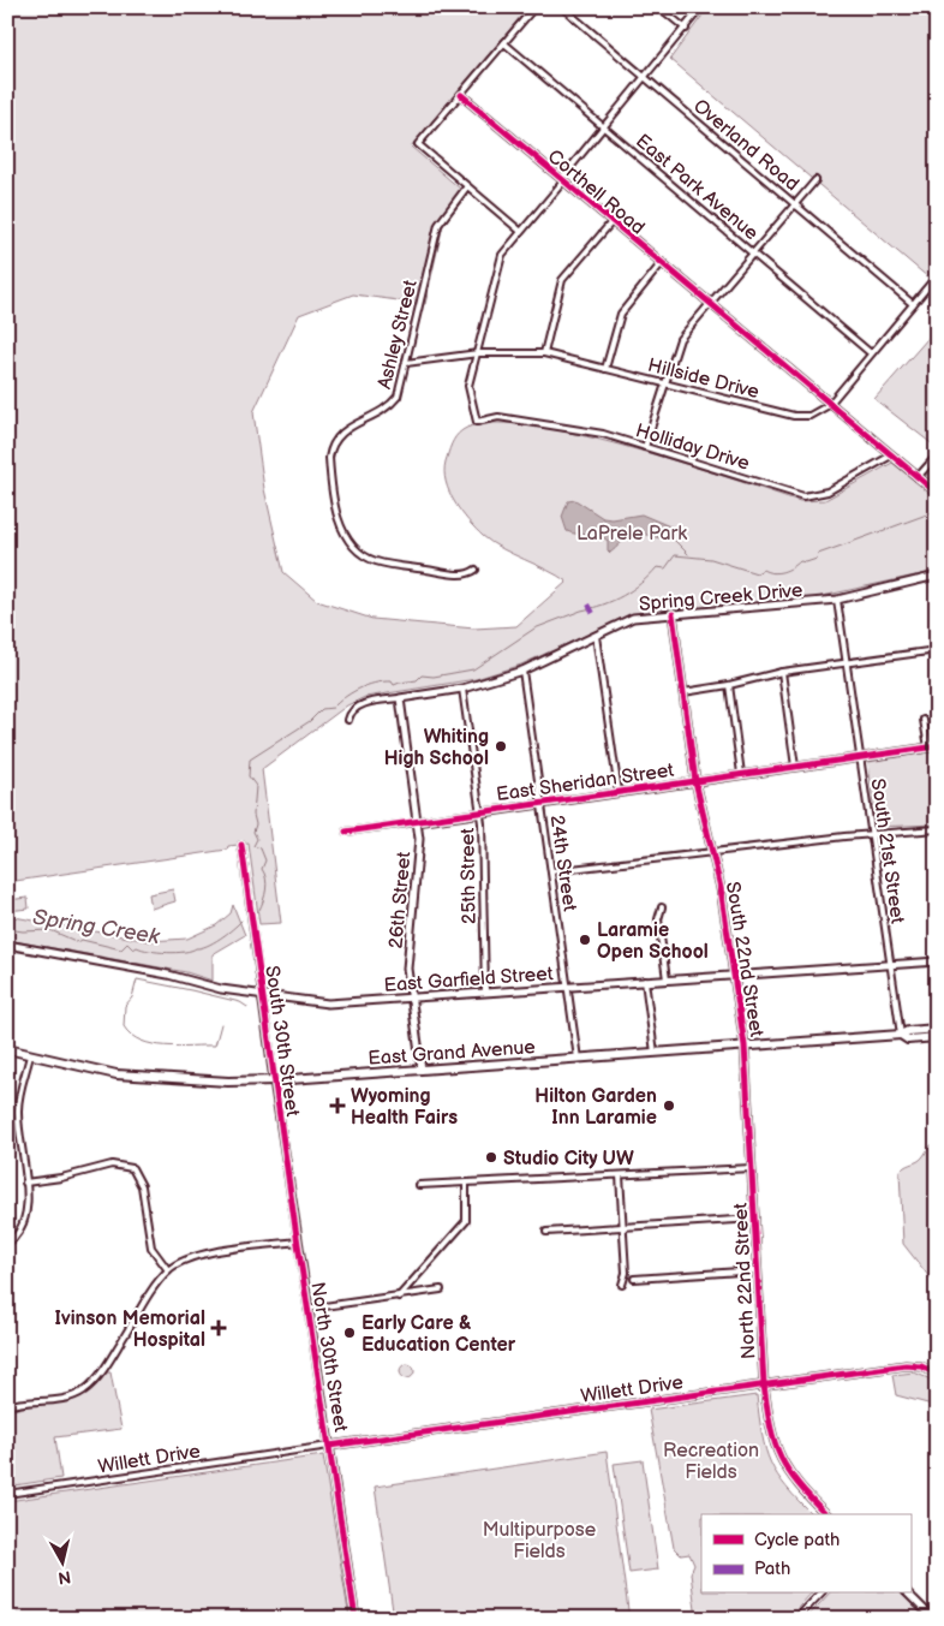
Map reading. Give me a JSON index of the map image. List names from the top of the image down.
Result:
{
  "streets": {
    "main road": ["South 30th Street", "East Grand Avenue", "North 30th Street"],
    "street": [
      "Overland Road",
      "East Park Avenue",
      "Corthell Road",
      "Ashley Street",
      "Hillside Drive",
      "Holliday Drive",
      "Spring Creek Drive",
      "East Sheridan Street",
      "South 21st Street",
      "24th Street",
      "25th Street",
      "26th Street",
      "South 22nd Street",
      "East Garfield Street",
      "North 22nd Street",
      "Willett Drive"
    ]
  },
  "crossings": [
    ["Overland Road", "Hillside Drive"],
    ["East Park Avenue", "Hillside Drive"],
    ["Corthell Road", "Hillside Drive"],
    ["Corthell Road", "Holliday Drive"],
    ["Ashley Street", "Hillside Drive"],
    ["Hillside Drive", "Holliday Drive"],
    ["Spring Creek Drive", "South 21st Street"],
    ["Spring Creek Drive", "24th Street"],
    ["Spring Creek Drive", "25th Street"],
    ["Spring Creek Drive", "26th Street"],
    ["Spring Creek Drive", "South 22nd Street"],
    ["East Sheridan Street", "South 21st Street"],
    ["East Sheridan Street", "24th Street"],
    ["East Sheridan Street", "25th Street"],
    ["East Sheridan Street", "26th Street"],
    ["East Sheridan Street", "South 22nd Street"],
    ["South 21st Street", "East Garfield Street"],
    ["South 21st Street", "East Grand Avenue"],
    ["24th Street", "East Garfield Street"],
    ["24th Street", "East Grand Avenue"],
    ["25th Street", "East Garfield Street"],
    ["26th Street", "East Garfield Street"],
    ["26th Street", "East Grand Avenue"],
    ["South 22nd Street", "East Garfield Street"],
    ["South 22nd Street", "East Grand Avenue"],
    ["South 22nd Street", "North 22nd Street"],
    ["East Garfield Street", "South 30th Street"],
    ["South 30th Street", "East Grand Avenue"],
    ["South 30th Street", "North 30th Street"],
    ["North 22nd Street", "Willett Drive"],
    ["North 30th Street", "Willett Drive"]
  ],
  "water": ["Spring Creek"],
  "parks": ["LaPrele Park", "Recreation Fields", "Multipurpose Fields"],
  "places": {
    "other": [
      "Whiting High School",
      "Laramie Open School",
      "Hilton Garden Inn Laramie",
      "Studio City UW",
      "Early Care & Education Center"
    ],
    "health": ["Wyoming Health Fairs", "Ivinson Memorial Hospital"]
  },
  "legend": ["Cycle path", "Path"],
  "north": "bottom"
}
